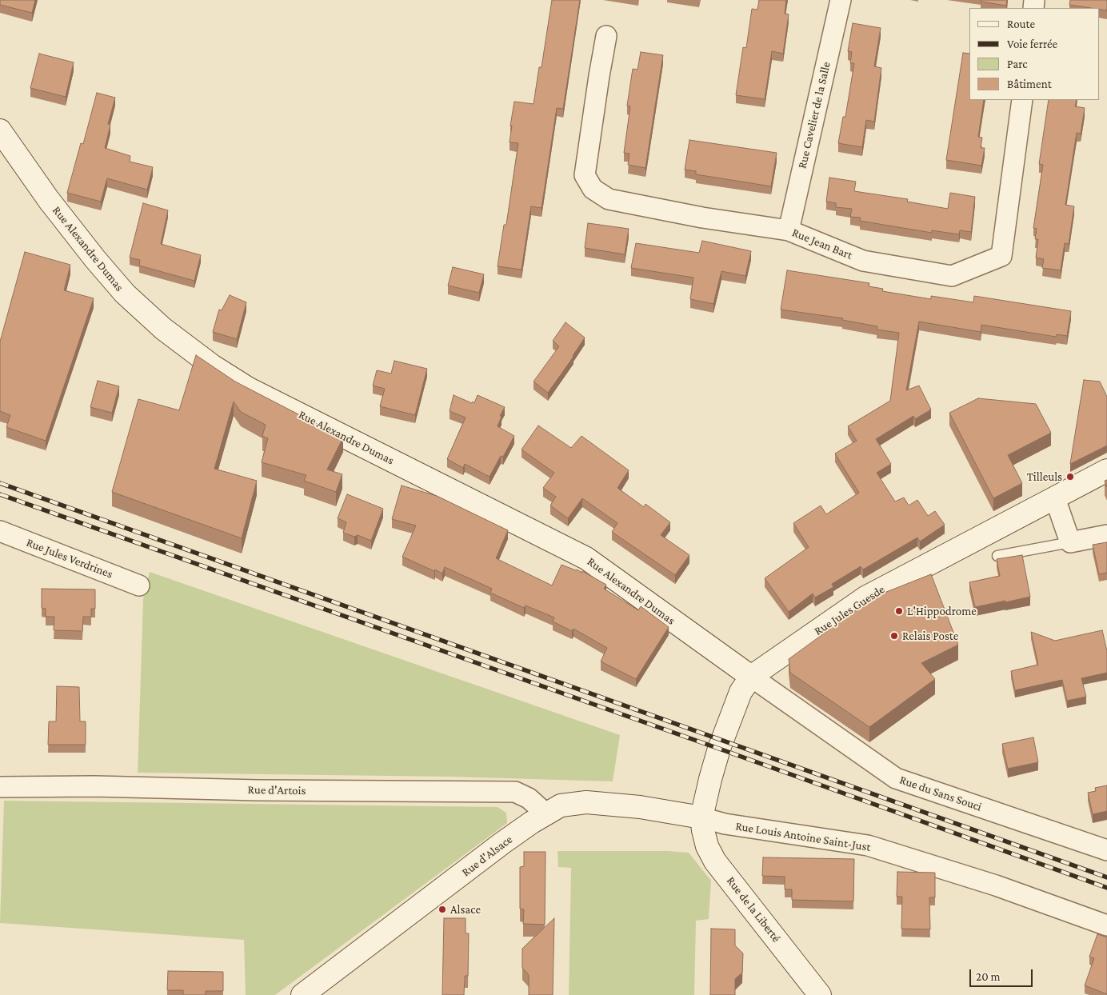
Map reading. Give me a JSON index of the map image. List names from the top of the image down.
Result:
{
  "streets": {
    "street": [
      "Rue Cavelier de la Salle",
      "Rue Jean Bart",
      "Rue Alexandre Dumas",
      "Rue Jules Verdrines",
      "Rue Jules Guesde",
      "Rue d'Artois",
      "Rue du Sans Souci",
      "Rue Louis Antoine Saint-Just",
      "Rue d'Alsace",
      "Rue de la Liberté"
    ]
  },
  "crossings": [
    ["Rue Cavelier de la Salle", "Rue Jean Bart"],
    ["Rue Alexandre Dumas", "Rue Jules Guesde"],
    ["Rue Alexandre Dumas", "Rue du Sans Souci"],
    ["Rue Jules Guesde", "Rue du Sans Souci"],
    ["Rue Jules Guesde", "Rue Louis Antoine Saint-Just"],
    ["Rue Jules Guesde", "Rue d'Alsace"],
    ["Rue Jules Guesde", "Rue de la Liberté"],
    ["Rue d'Artois", "Rue d'Alsace"],
    ["Rue Louis Antoine Saint-Just", "Rue d'Alsace"],
    ["Rue Louis Antoine Saint-Just", "Rue de la Liberté"],
    ["Rue d'Alsace", "Rue de la Liberté"]
  ],
  "places": [
    "Tilleuls",
    "L'Hippodrome",
    "Relais Poste",
    "Alsace"
  ],
  "legend": [
    "Route",
    "Voie ferrée",
    "Parc",
    "Bâtiment"
  ],
  "scale_bar": "20 m"
}
